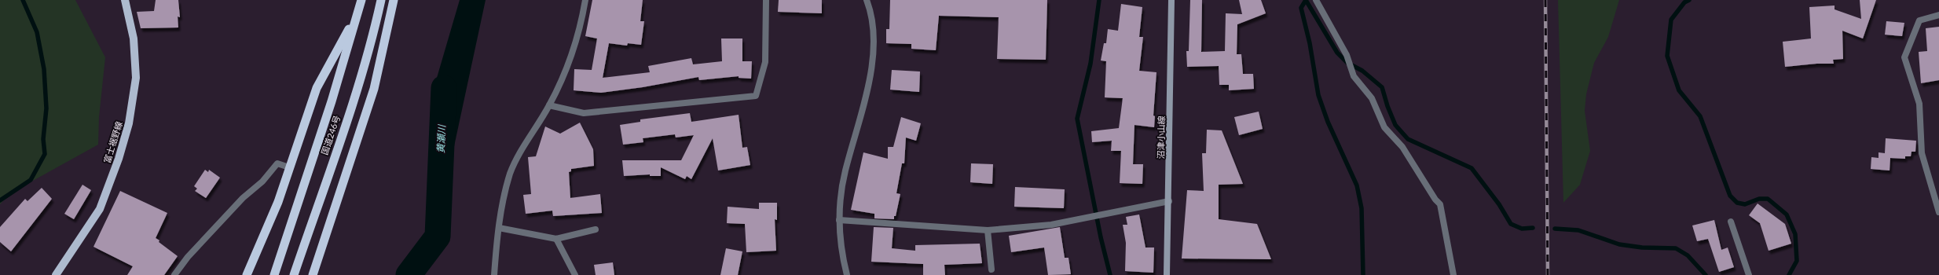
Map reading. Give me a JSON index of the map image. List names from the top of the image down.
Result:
{
  "streets": {
    "highway": ["国道246号"],
    "main road": ["沼津小山線", "富士裾野線"]
  },
  "water": ["黄瀬川"]
}
